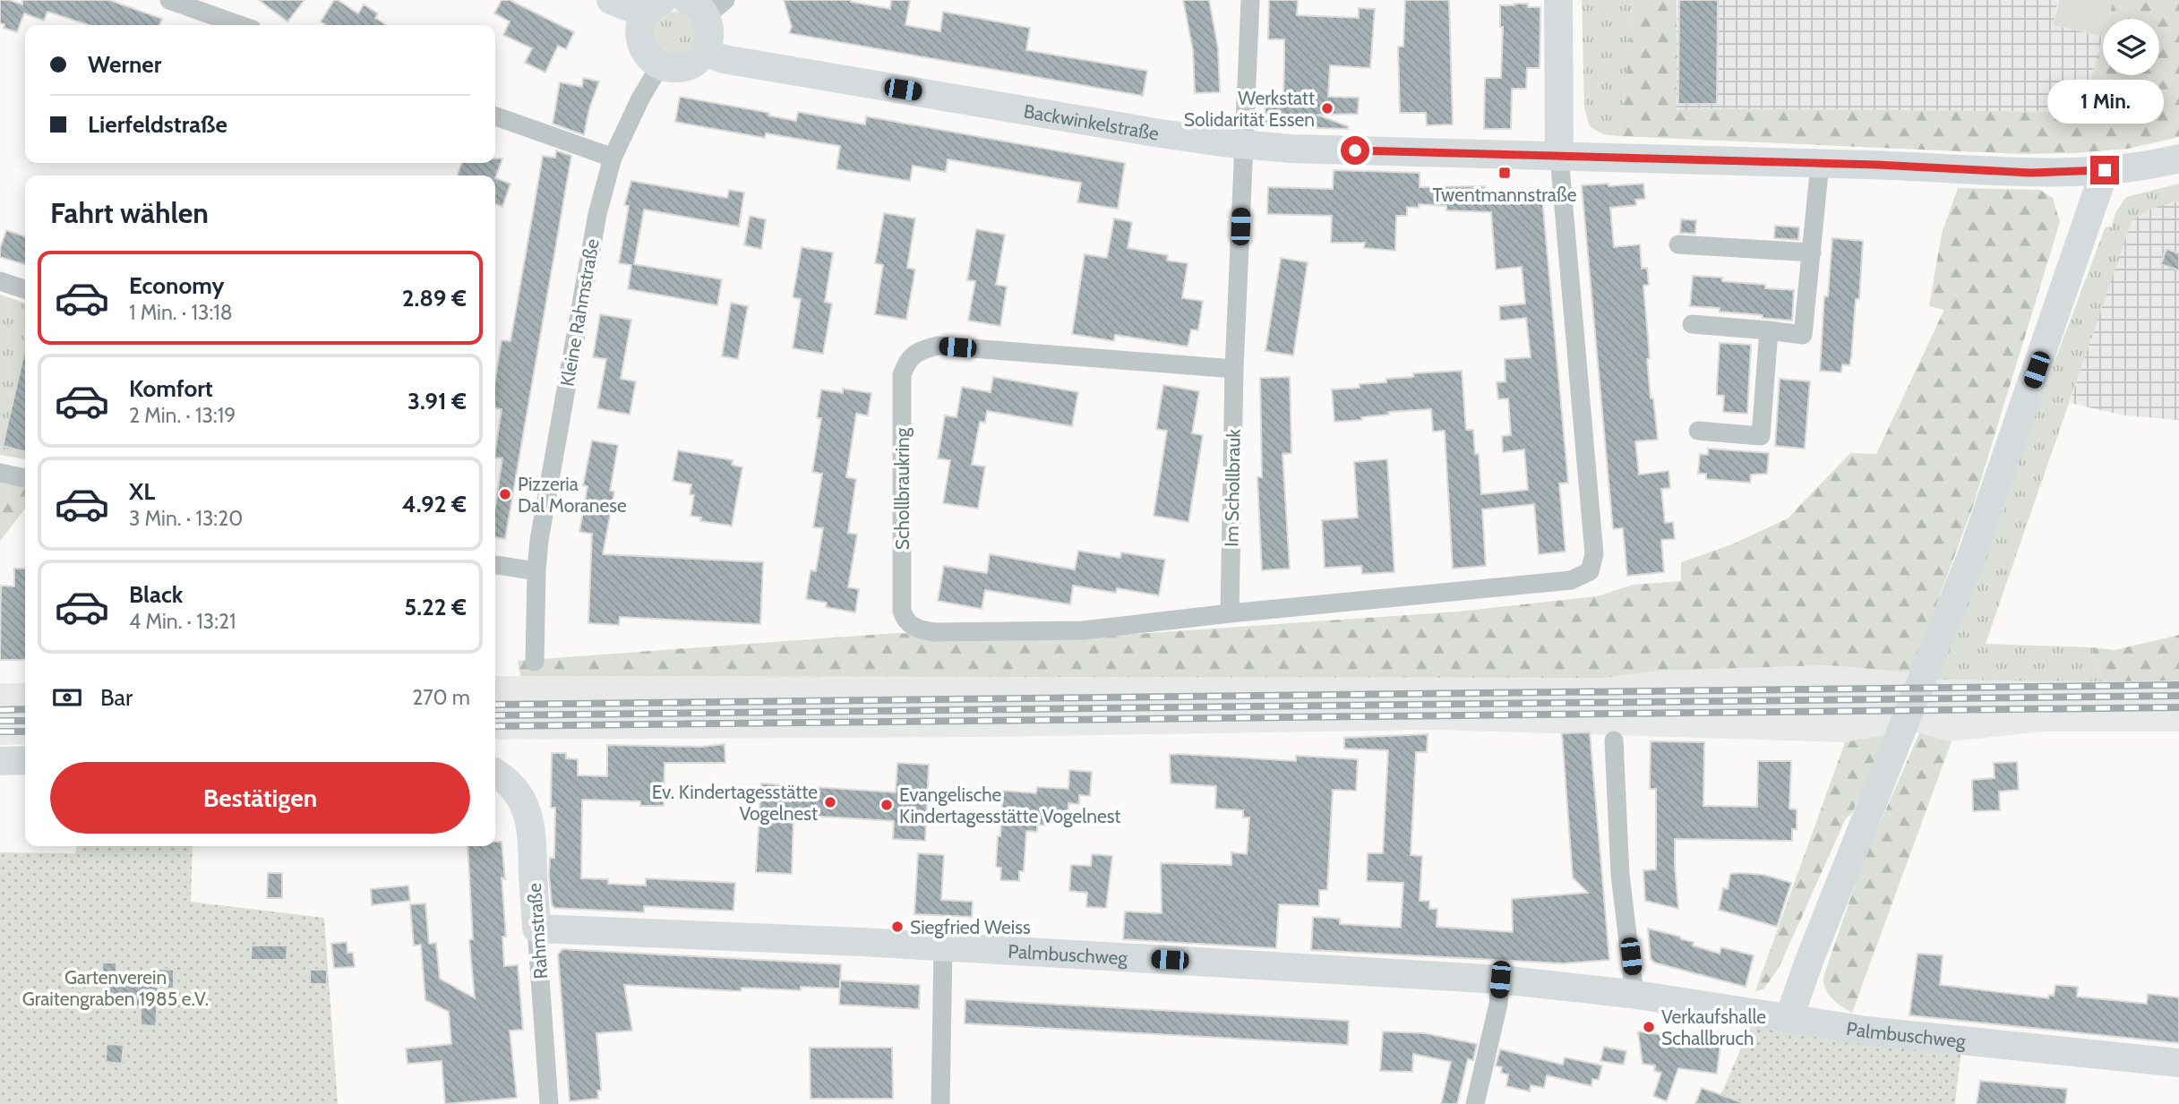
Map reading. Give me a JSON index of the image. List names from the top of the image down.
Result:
{
  "streets": {
    "street": [
      "Backwinkelstraße",
      "Kleine Rahmstraße",
      "Im Schollbrauk",
      "Schollbraukring",
      "Rahmstraße",
      "Palmbuschweg"
    ]
  },
  "crossings": [
    ["Backwinkelstraße", "Im Schollbrauk"],
    ["Im Schollbrauk", "Schollbraukring"],
    ["Rahmstraße", "Palmbuschweg"]
  ],
  "parks": ["Gartenverein Graitengraben 1985 e.V."],
  "places": {
    "other": [
      "Werkstatt Solidarität Essen",
      "Pizzeria Dal Moranese",
      "Ev. Kindertagesstätte Vogelnest",
      "Evangelische Kindertagesstätte Vogelnest",
      "Siegfried Weiss",
      "Verkaufshalle Schallbruch"
    ],
    "transit": ["Twentmannstraße"]
  },
  "page": {
    "banner": ["Werner", "Lierfeldstraße"],
    "bubble": "1 Min.",
    "heading": "Fahrt wählen",
    "list": [
      {
        "name": "Economy",
        "note": "1 Min. · 13:18",
        "value": "2.89 €"
      },
      {
        "name": "Komfort",
        "note": "2 Min. · 13:19",
        "value": "3.91 €"
      },
      {
        "name": "XL",
        "note": "3 Min. · 13:20",
        "value": "4.92 €"
      },
      {
        "name": "Black",
        "note": "4 Min. · 13:21",
        "value": "5.22 €"
      }
    ],
    "pay": ["Bar", "270 m"],
    "buttons": "Bestätigen"
  }
}
